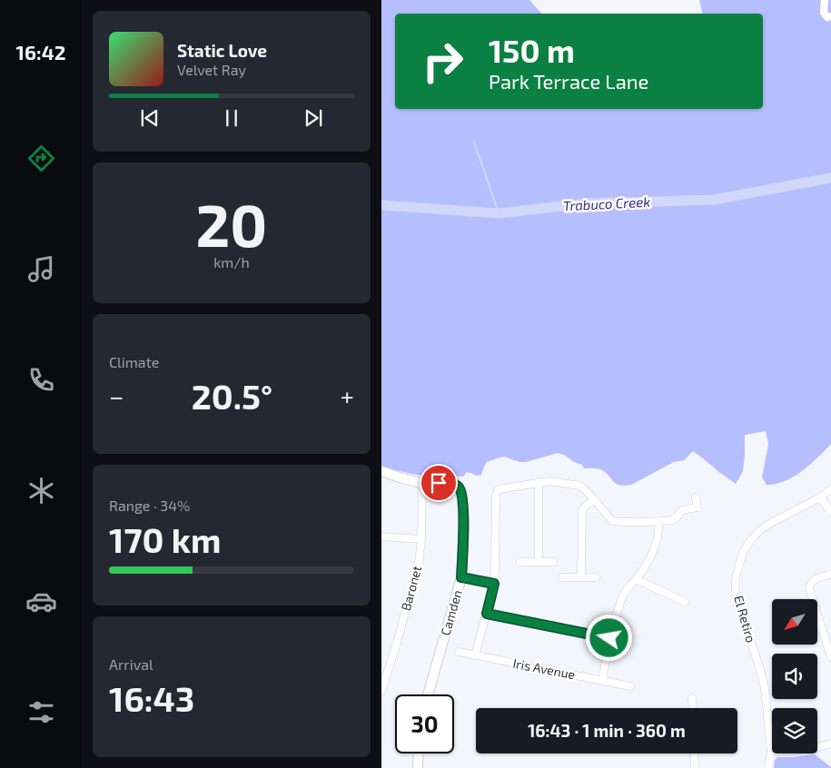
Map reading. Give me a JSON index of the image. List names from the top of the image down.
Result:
{
  "streets": {
    "street": [
      "Baronet",
      "Camden",
      "El Retiro",
      "Iris Avenue"
    ]
  },
  "crossings": [
    ["Baronet", "Camden"]
  ],
  "water": ["Trabuco Creek"],
  "north": "bottom left",
  "page": {
    "tabs": "16:42",
    "turn": ["150 m", "Park Terrace Lane"],
    "song": ["Static Love", "Velvet Ray"],
    "tile": [
      ["20", "km/h"],
      "Climate",
      ["Range · 34%", "170 km"],
      ["Arrival", "16:43"]
    ],
    "heat": ["−", "20.5°", "+"],
    "limit": "30",
    "trip": "16:43 · 1 min · 360 m"
  }
}
